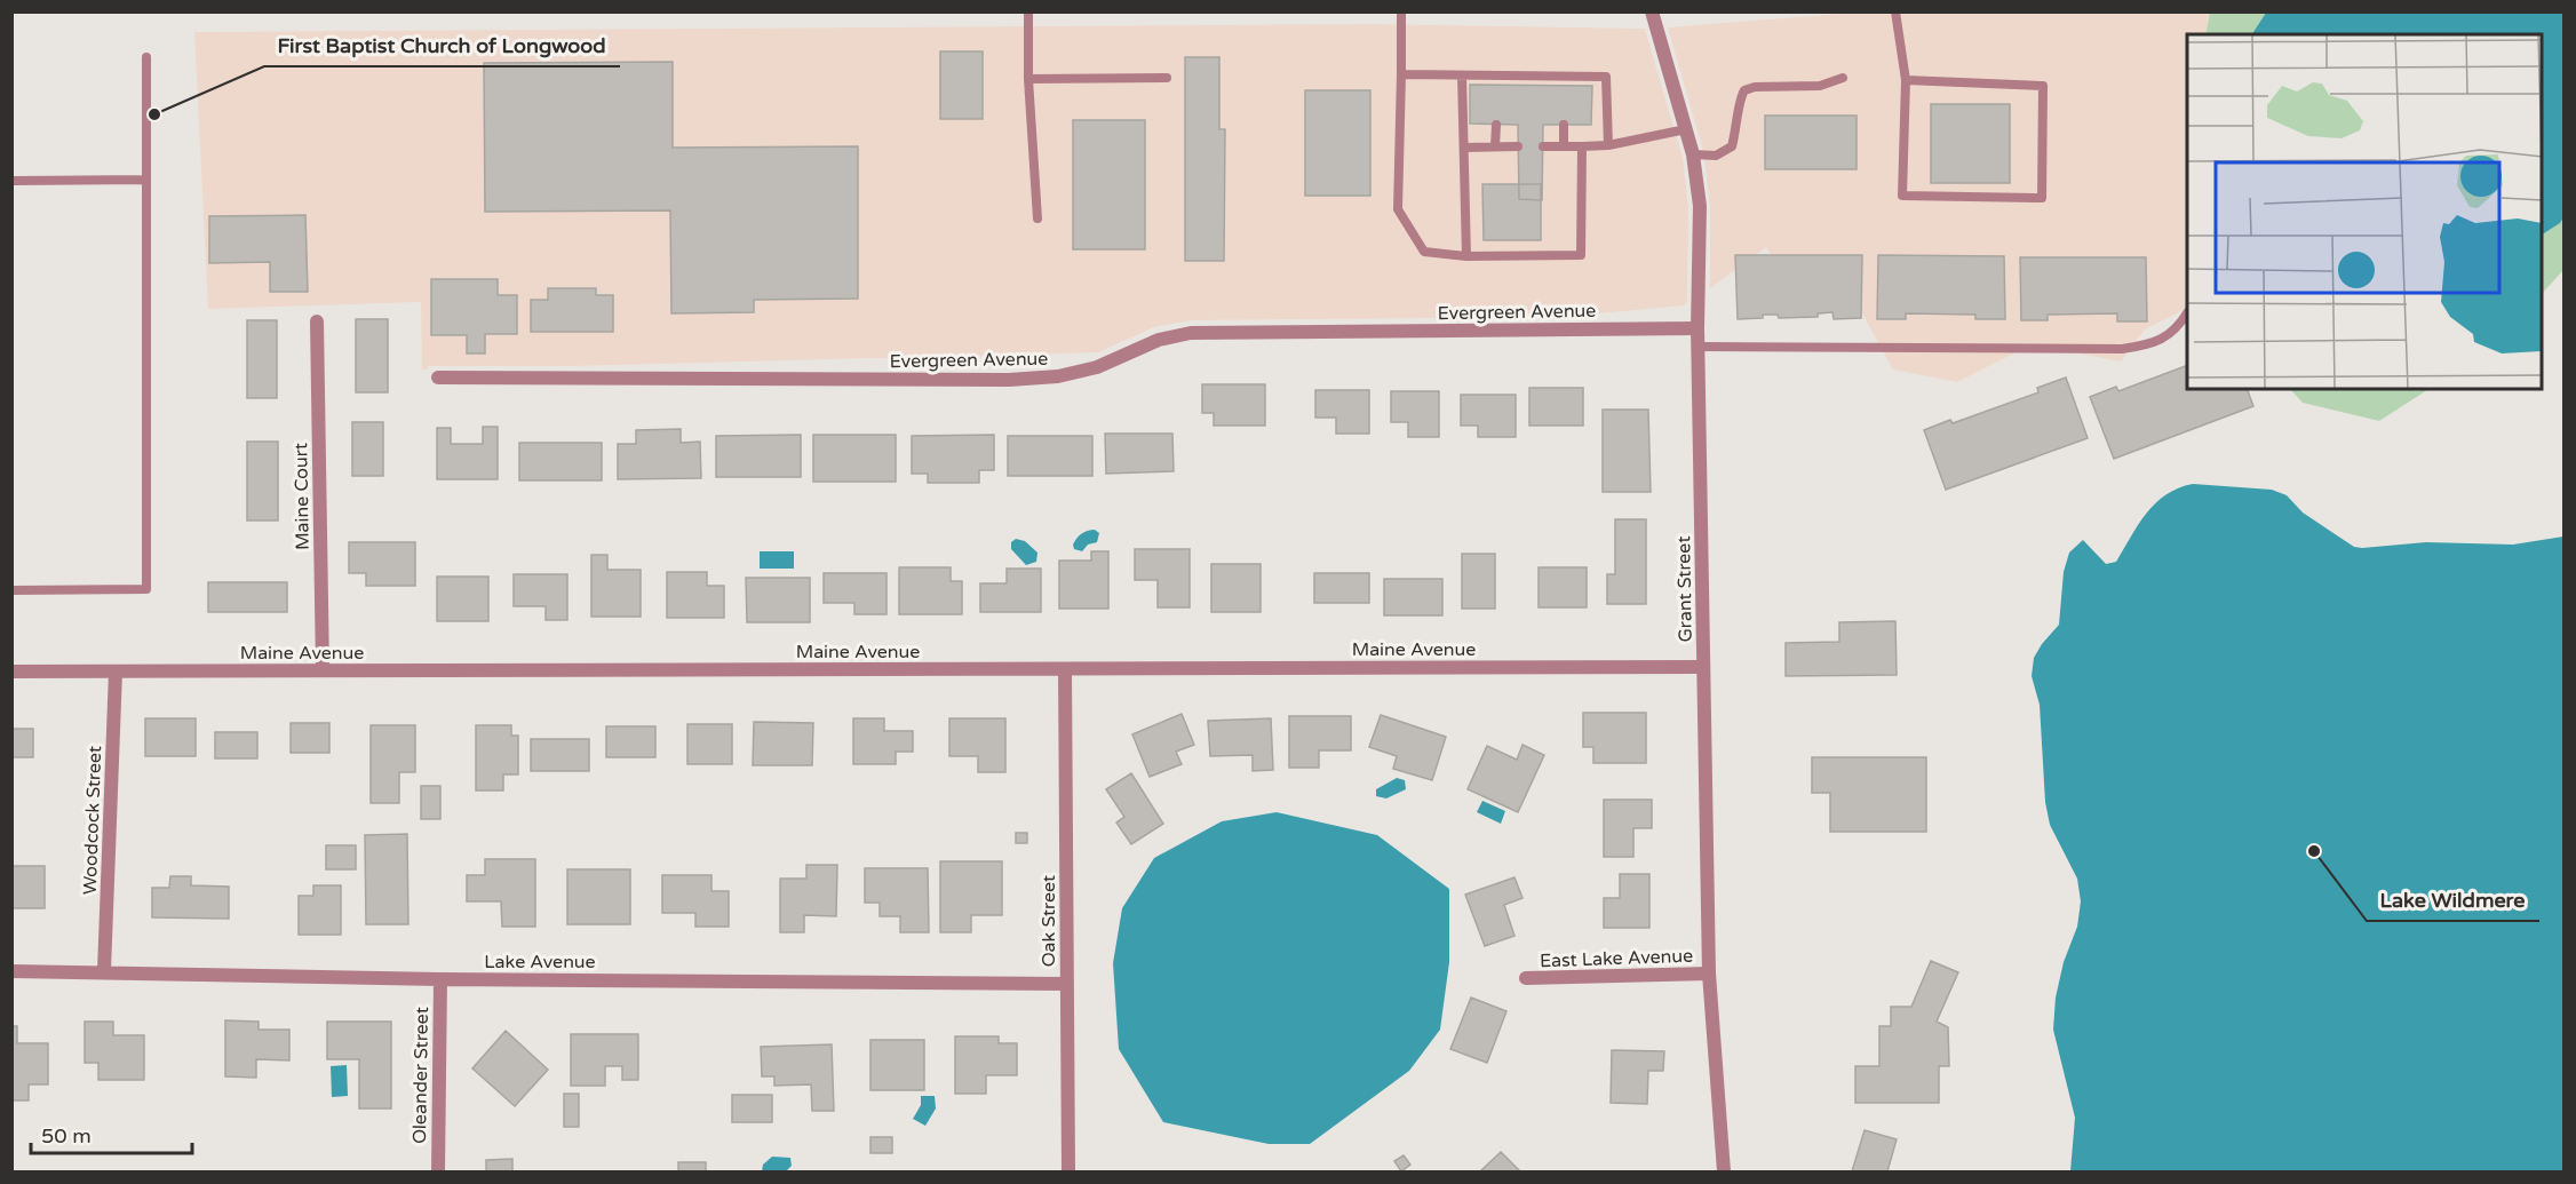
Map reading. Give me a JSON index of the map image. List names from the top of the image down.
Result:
{
  "streets": {
    "street": [
      "Evergreen Avenue",
      "Maine Court",
      "Grant Street",
      "Maine Avenue",
      "Woodcock Street",
      "Oak Street",
      "East Lake Avenue",
      "Lake Avenue",
      "Oleander Street"
    ]
  },
  "crossings": [
    ["Evergreen Avenue", "Grant Street"],
    ["Maine Court", "Maine Avenue"],
    ["Grant Street", "Maine Avenue"],
    ["Grant Street", "East Lake Avenue"],
    ["Maine Avenue", "Woodcock Street"],
    ["Maine Avenue", "Oak Street"],
    ["Woodcock Street", "Lake Avenue"],
    ["Oak Street", "Lake Avenue"],
    ["Lake Avenue", "Oleander Street"]
  ],
  "places": ["First Baptist Church of Longwood", "Lake Wildmere"],
  "scale_bar": "50 m"
}
